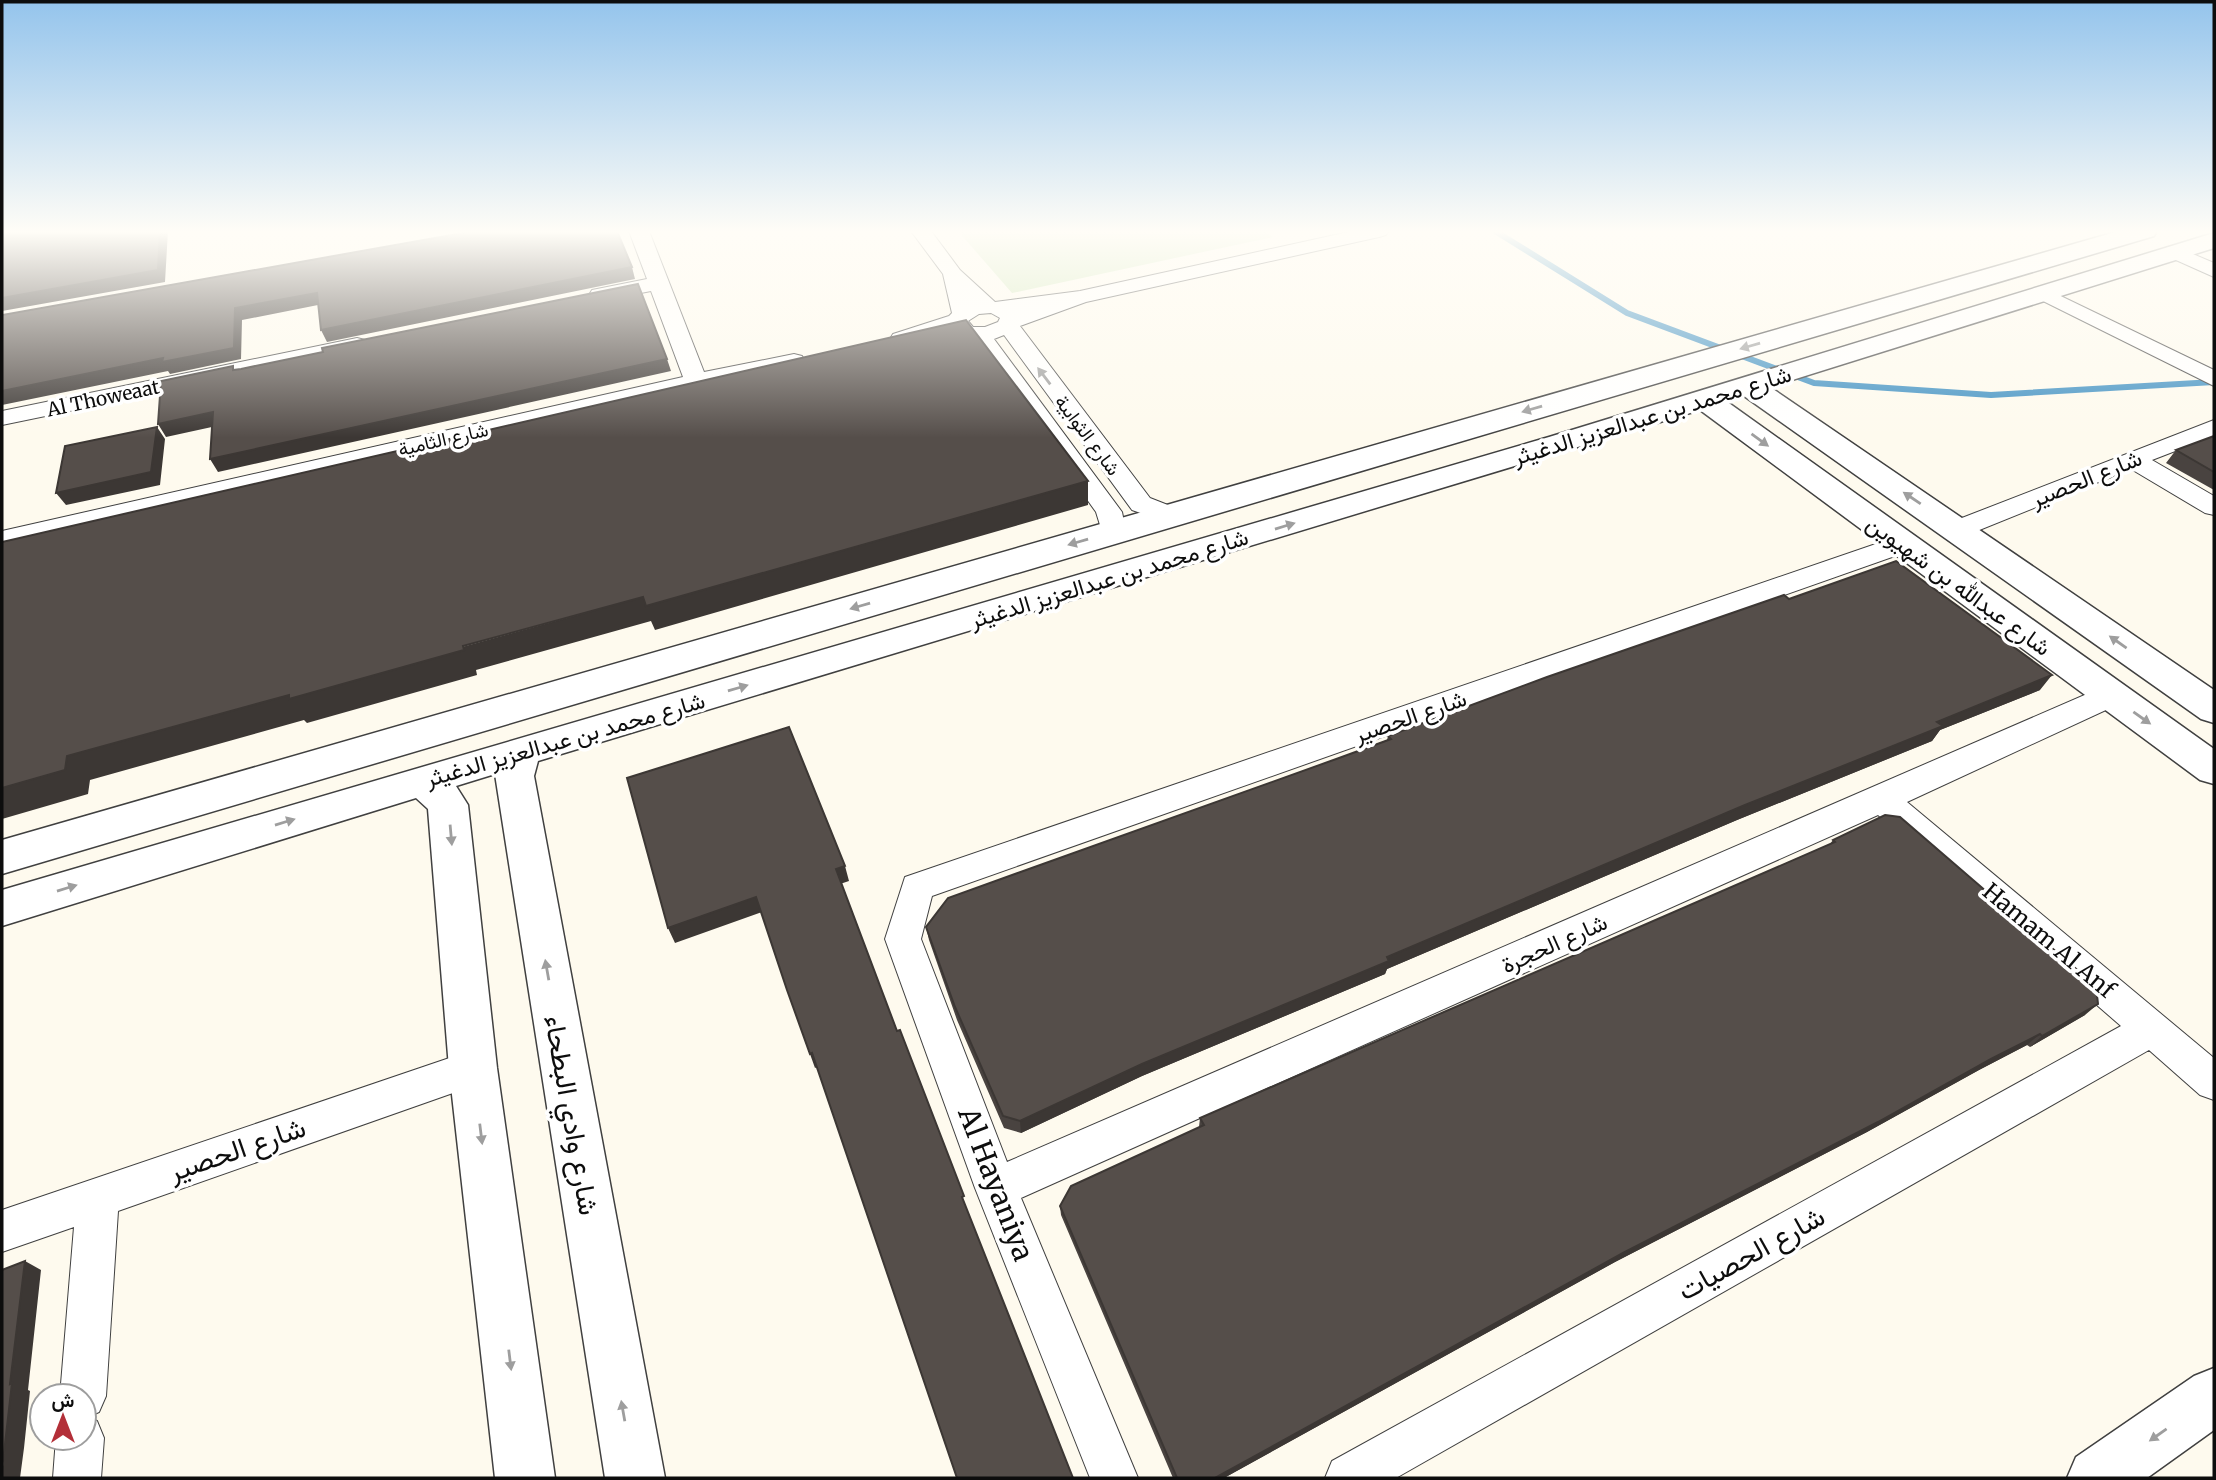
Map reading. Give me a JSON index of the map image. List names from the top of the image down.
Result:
{
  "streets": {
    "street": [
      "Al Thoweaat",
      "شارع محمد بن عبدالعزيز الدغيثر",
      "شارع الثوابية",
      "شارع الثامية",
      "شارع الحصير",
      "شارع عبدالله بن شهيوين",
      "Hamam Al Anf",
      "شارع الحجرة",
      "شارع وادي البطحاء",
      "Al Hayaniya",
      "شارع الحصيات"
    ]
  },
  "crossings": [
    ["شارع محمد بن عبدالعزيز الدغيثر", "شارع الثوابية"],
    ["شارع محمد بن عبدالعزيز الدغيثر", "شارع عبدالله بن شهيوين"],
    ["شارع محمد بن عبدالعزيز الدغيثر", "شارع وادي البطحاء"],
    ["شارع الحصير", "شارع عبدالله بن شهيوين"],
    ["شارع الحصير", "Al Hayaniya"],
    ["شارع عبدالله بن شهيوين", "شارع الحجرة"],
    ["Hamam Al Anf", "شارع الحجرة"],
    ["Hamam Al Anf", "شارع الحصيات"],
    ["شارع الحجرة", "Al Hayaniya"]
  ],
  "north": "top"
}
